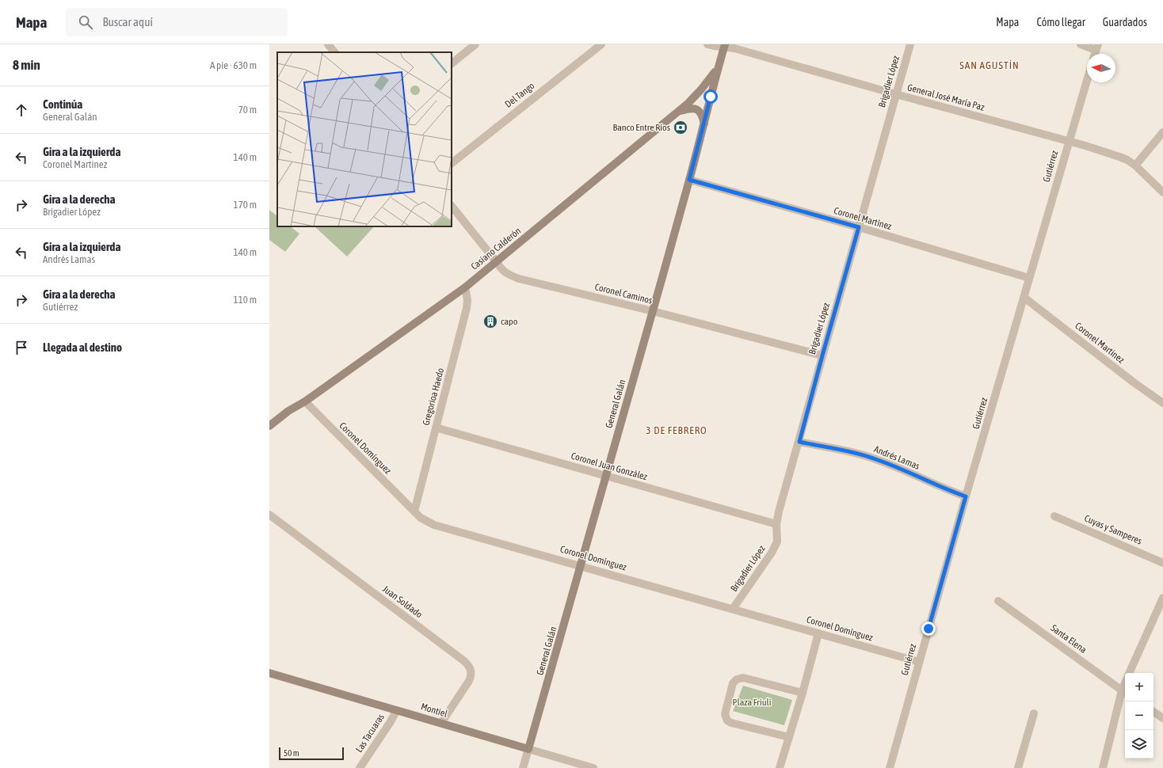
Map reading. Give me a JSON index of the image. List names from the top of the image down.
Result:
{
  "streets": {
    "street": [
      "Brigadier López",
      "Del Tango",
      "General José María Paz",
      "Gutiérrez",
      "Coronel Martínez",
      "Casiano Calderón",
      "Coronel Caminos",
      "Gregorioa Haedo",
      "General Galán",
      "Coronel Domínguez",
      "Andrés Lamas",
      "Coronel Juan González",
      "Cuyas y Samperes",
      "Juan Soldado",
      "Santa Elena",
      "Montiel",
      "Las Tacuaras"
    ]
  },
  "crossings": [
    ["Brigadier López", "General José María Paz"],
    ["Brigadier López", "Coronel Martínez"],
    ["Brigadier López", "Coronel Caminos"],
    ["Brigadier López", "Coronel Domínguez"],
    ["Brigadier López", "Andrés Lamas"],
    ["Brigadier López", "Coronel Juan González"],
    ["General José María Paz", "Gutiérrez"],
    ["General José María Paz", "General Galán"],
    ["Gutiérrez", "Coronel Martínez"],
    ["Gutiérrez", "Coronel Domínguez"],
    ["Gutiérrez", "Andrés Lamas"],
    ["Coronel Martínez", "General Galán"],
    ["Casiano Calderón", "Coronel Caminos"],
    ["Casiano Calderón", "Gregorioa Haedo"],
    ["Casiano Calderón", "General Galán"],
    ["Casiano Calderón", "Coronel Domínguez"],
    ["Coronel Caminos", "General Galán"],
    ["Gregorioa Haedo", "Coronel Domínguez"],
    ["Gregorioa Haedo", "Coronel Juan González"],
    ["General Galán", "Coronel Domínguez"],
    ["General Galán", "Coronel Juan González"],
    ["General Galán", "Montiel"],
    ["Juan Soldado", "Montiel"],
    ["Montiel", "Las Tacuaras"]
  ],
  "districts": ["SAN AGUSTÍN", "3 DE FEBRERO"],
  "parks": ["Plaza Friuli"],
  "places": {
    "bank": ["Banco Entre Ríos"],
    "building": ["capo"]
  },
  "scale_bar": "50 m",
  "north": "left",
  "page": {
    "header": "Mapa",
    "search": "Buscar aquí",
    "nav": ["Mapa", "Cómo llegar", "Guardados"],
    "heading": ["8 min", "A pie · 630 m"],
    "list": [
      ["Continúa", "General Galán", "70 m"],
      ["Gira a la izquierda", "Coronel Martínez", "140 m"],
      ["Gira a la derecha", "Brigadier López", "170 m"],
      ["Gira a la izquierda", "Andrés Lamas", "140 m"],
      ["Gira a la derecha", "Gutiérrez", "110 m"],
      "Llegada al destino"
    ],
    "map_buttons": ["+", "−"],
    "scale": "50 m"
  }
}
